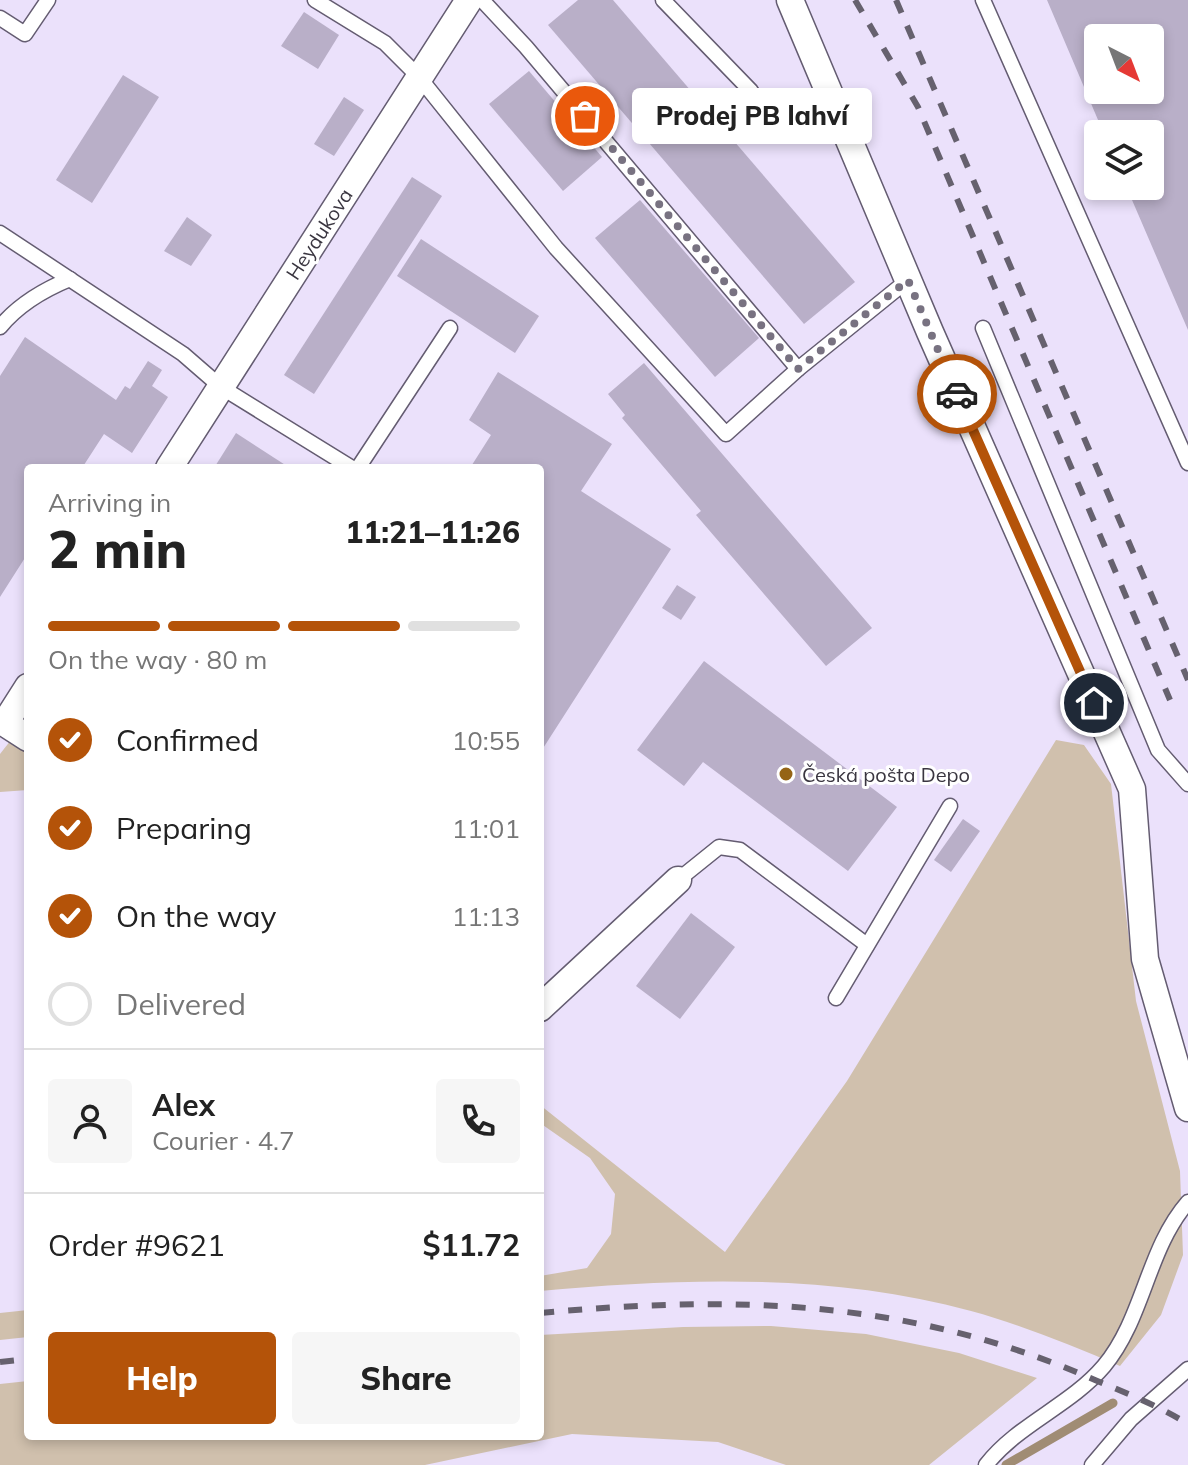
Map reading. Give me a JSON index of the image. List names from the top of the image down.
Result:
{
  "streets": {
    "street": ["Heydukova"]
  },
  "places": ["Prodej PB lahví", "Česká pošta Depo"],
  "north": "bottom right",
  "page": {
    "bubble": "Prodej PB lahví",
    "heading": ["2 min", "Arriving in", "11:21–11:26"],
    "panel": [
      "Alex",
      "Courier · 4.7",
      "Order #9621",
      "$11.72"
    ],
    "bar": "On the way · 80 m",
    "list": [
      ["Confirmed", "10:55"],
      ["Preparing", "11:01"],
      ["On the way", "11:13"],
      "Delivered"
    ],
    "buttons": ["Help", "Share"]
  }
}
